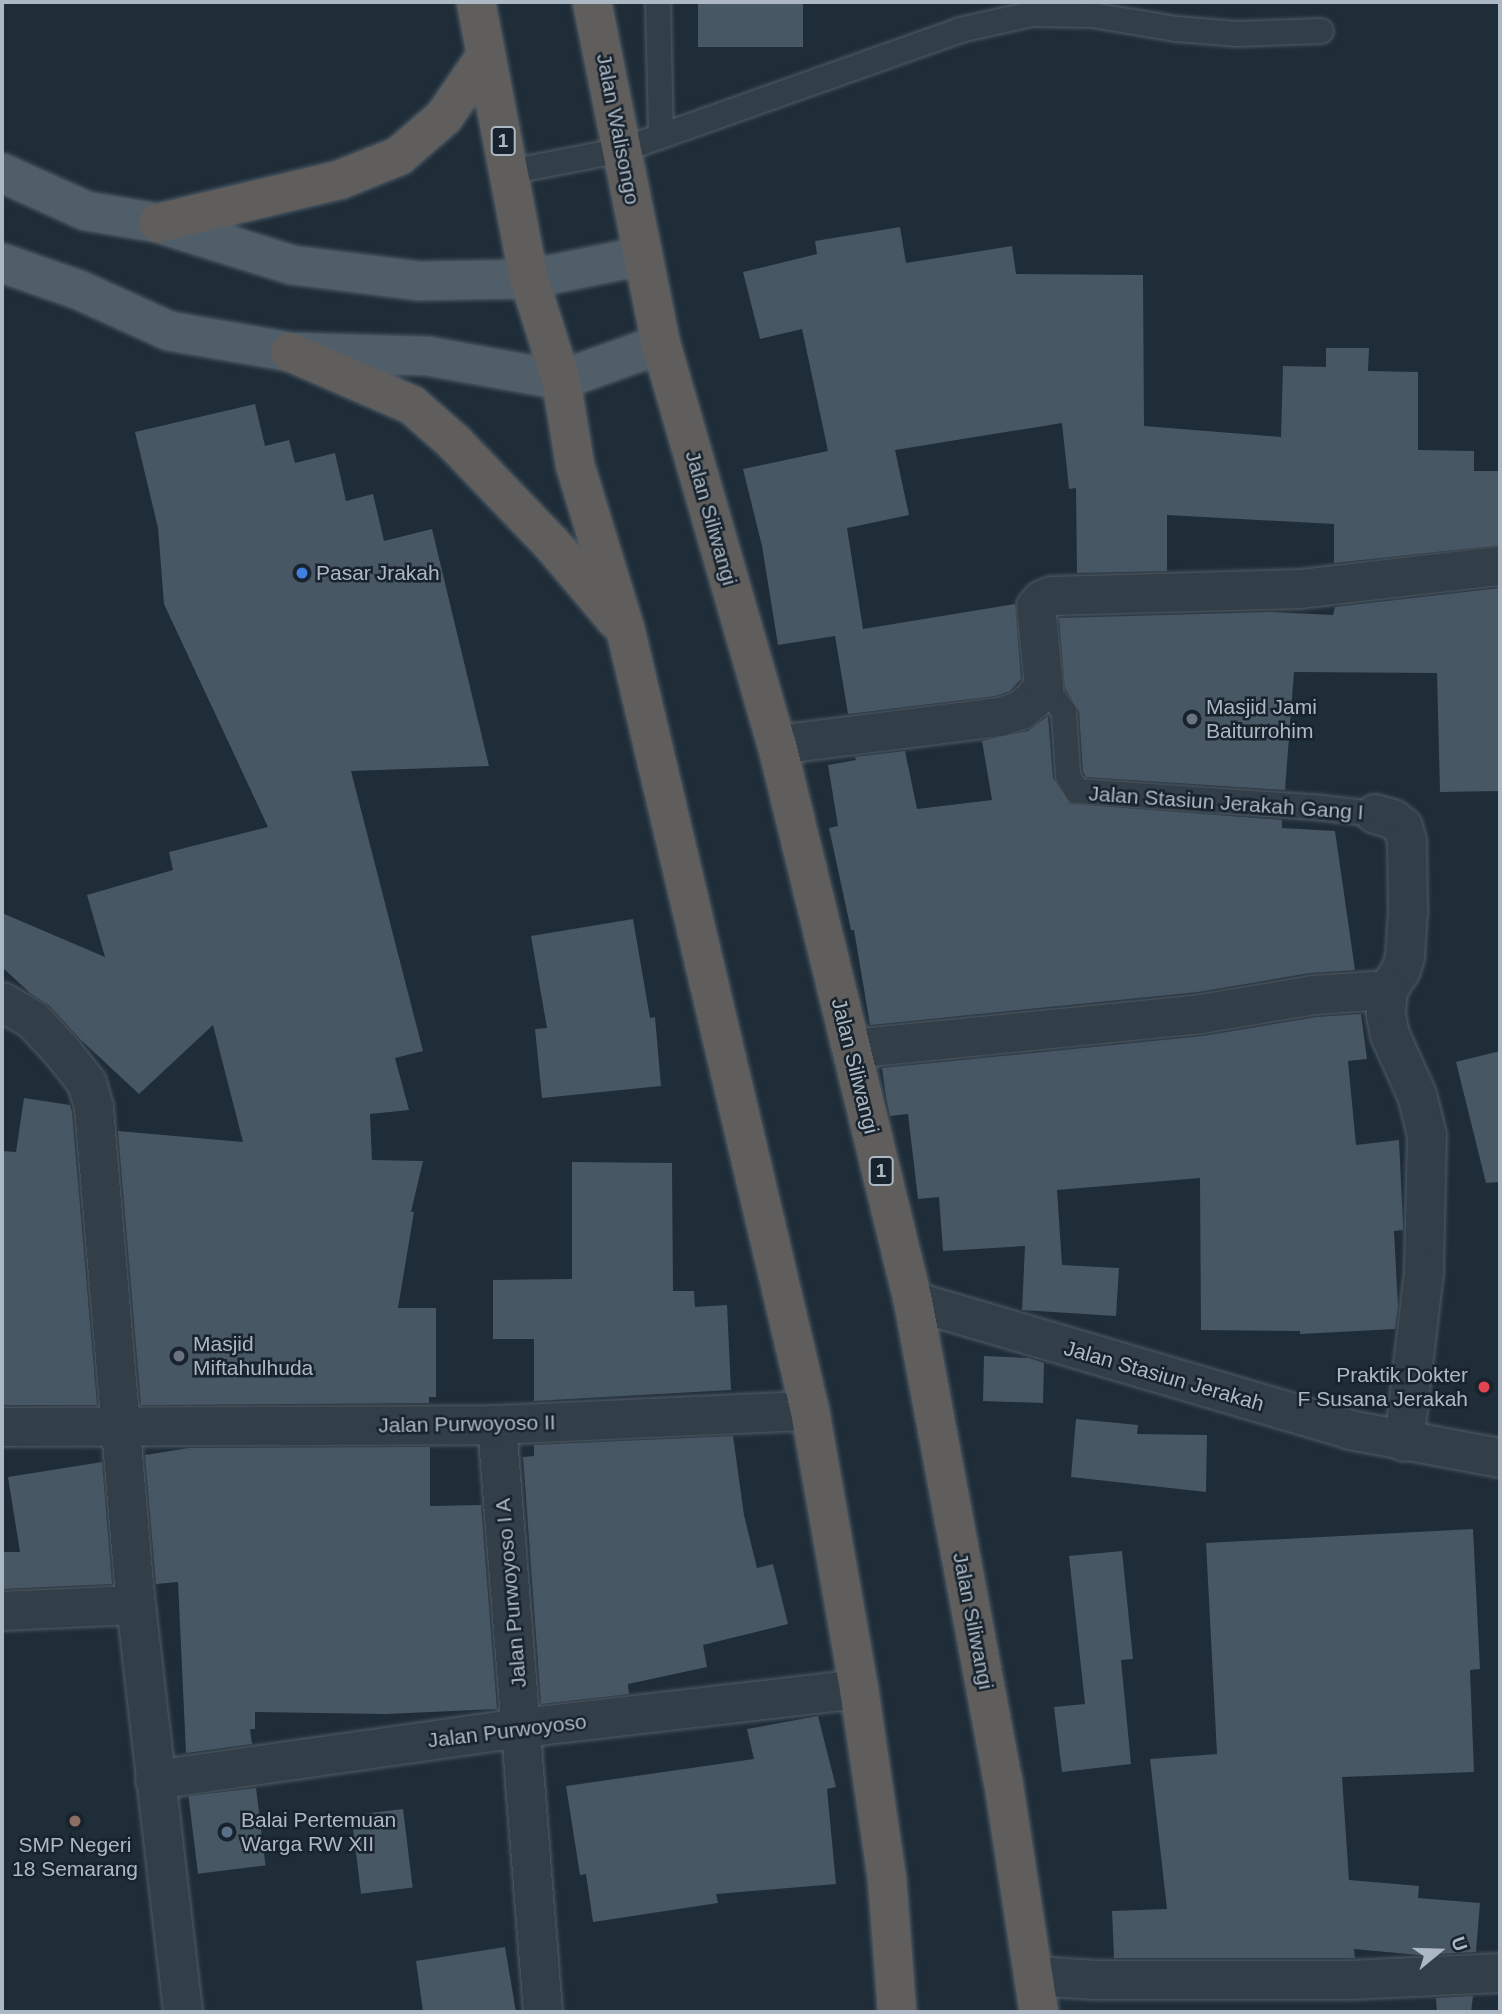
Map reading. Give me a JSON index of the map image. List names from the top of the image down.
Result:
{
  "streets": {
    "highway": ["Jalan Walisongo", "1", "Jalan Siliwangi"],
    "street": [
      "Jalan Stasiun Jerakah Gang I",
      "Jalan Stasiun Jerakah",
      "Jalan Purwoyoso II",
      "Jalan Purwoyoso I A",
      "Jalan Purwoyoso"
    ]
  },
  "crossings": [
    ["Jalan Walisongo", "Jalan Siliwangi"],
    ["1", "Jalan Purwoyoso II"],
    ["1", "Jalan Purwoyoso"],
    ["Jalan Siliwangi", "Jalan Stasiun Jerakah"],
    ["Jalan Stasiun Jerakah Gang I", "Jalan Stasiun Jerakah"],
    ["Jalan Purwoyoso II", "Jalan Purwoyoso I A"],
    ["Jalan Purwoyoso I A", "Jalan Purwoyoso"]
  ],
  "places": [
    "Pasar Jrakah",
    "Masjid Jami Baiturrohim",
    "Masjid Miftahulhuda",
    "Praktik Dokter F Susana Jerakah",
    "SMP Negeri 18 Semarang",
    "Balai Pertemuan Warga RW XII"
  ],
  "north": "right"
}
